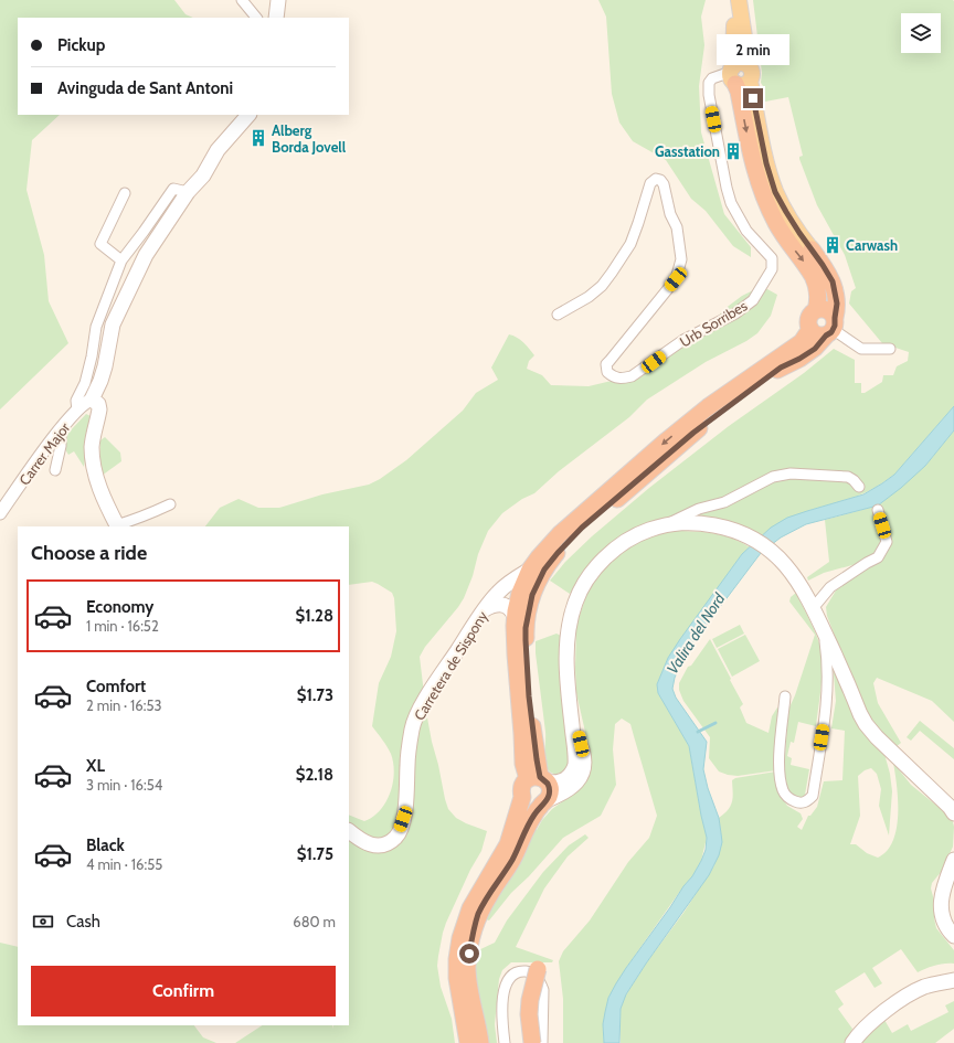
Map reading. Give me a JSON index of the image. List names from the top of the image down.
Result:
{
  "streets": {
    "main road": ["Carretera de Sispony"],
    "street": ["Urb Sorribes", "Carrer Major"]
  },
  "water": ["Valira del Nord"],
  "places": {
    "building": ["Alberg Borda Jovell", "Gasstation", "Carwash"]
  },
  "page": {
    "banner": ["Pickup", "Avinguda de Sant Antoni"],
    "bubble": "2 min",
    "heading": "Choose a ride",
    "list": [
      {
        "name": "Economy",
        "note": "1 min · 16:52",
        "value": "$1.28"
      },
      {
        "name": "Comfort",
        "note": "2 min · 16:53",
        "value": "$1.73"
      },
      {
        "name": "XL",
        "note": "3 min · 16:54",
        "value": "$2.18"
      },
      {
        "name": "Black",
        "note": "4 min · 16:55",
        "value": "$1.75"
      }
    ],
    "pay": ["Cash", "680 m"],
    "buttons": "Confirm"
  }
}
